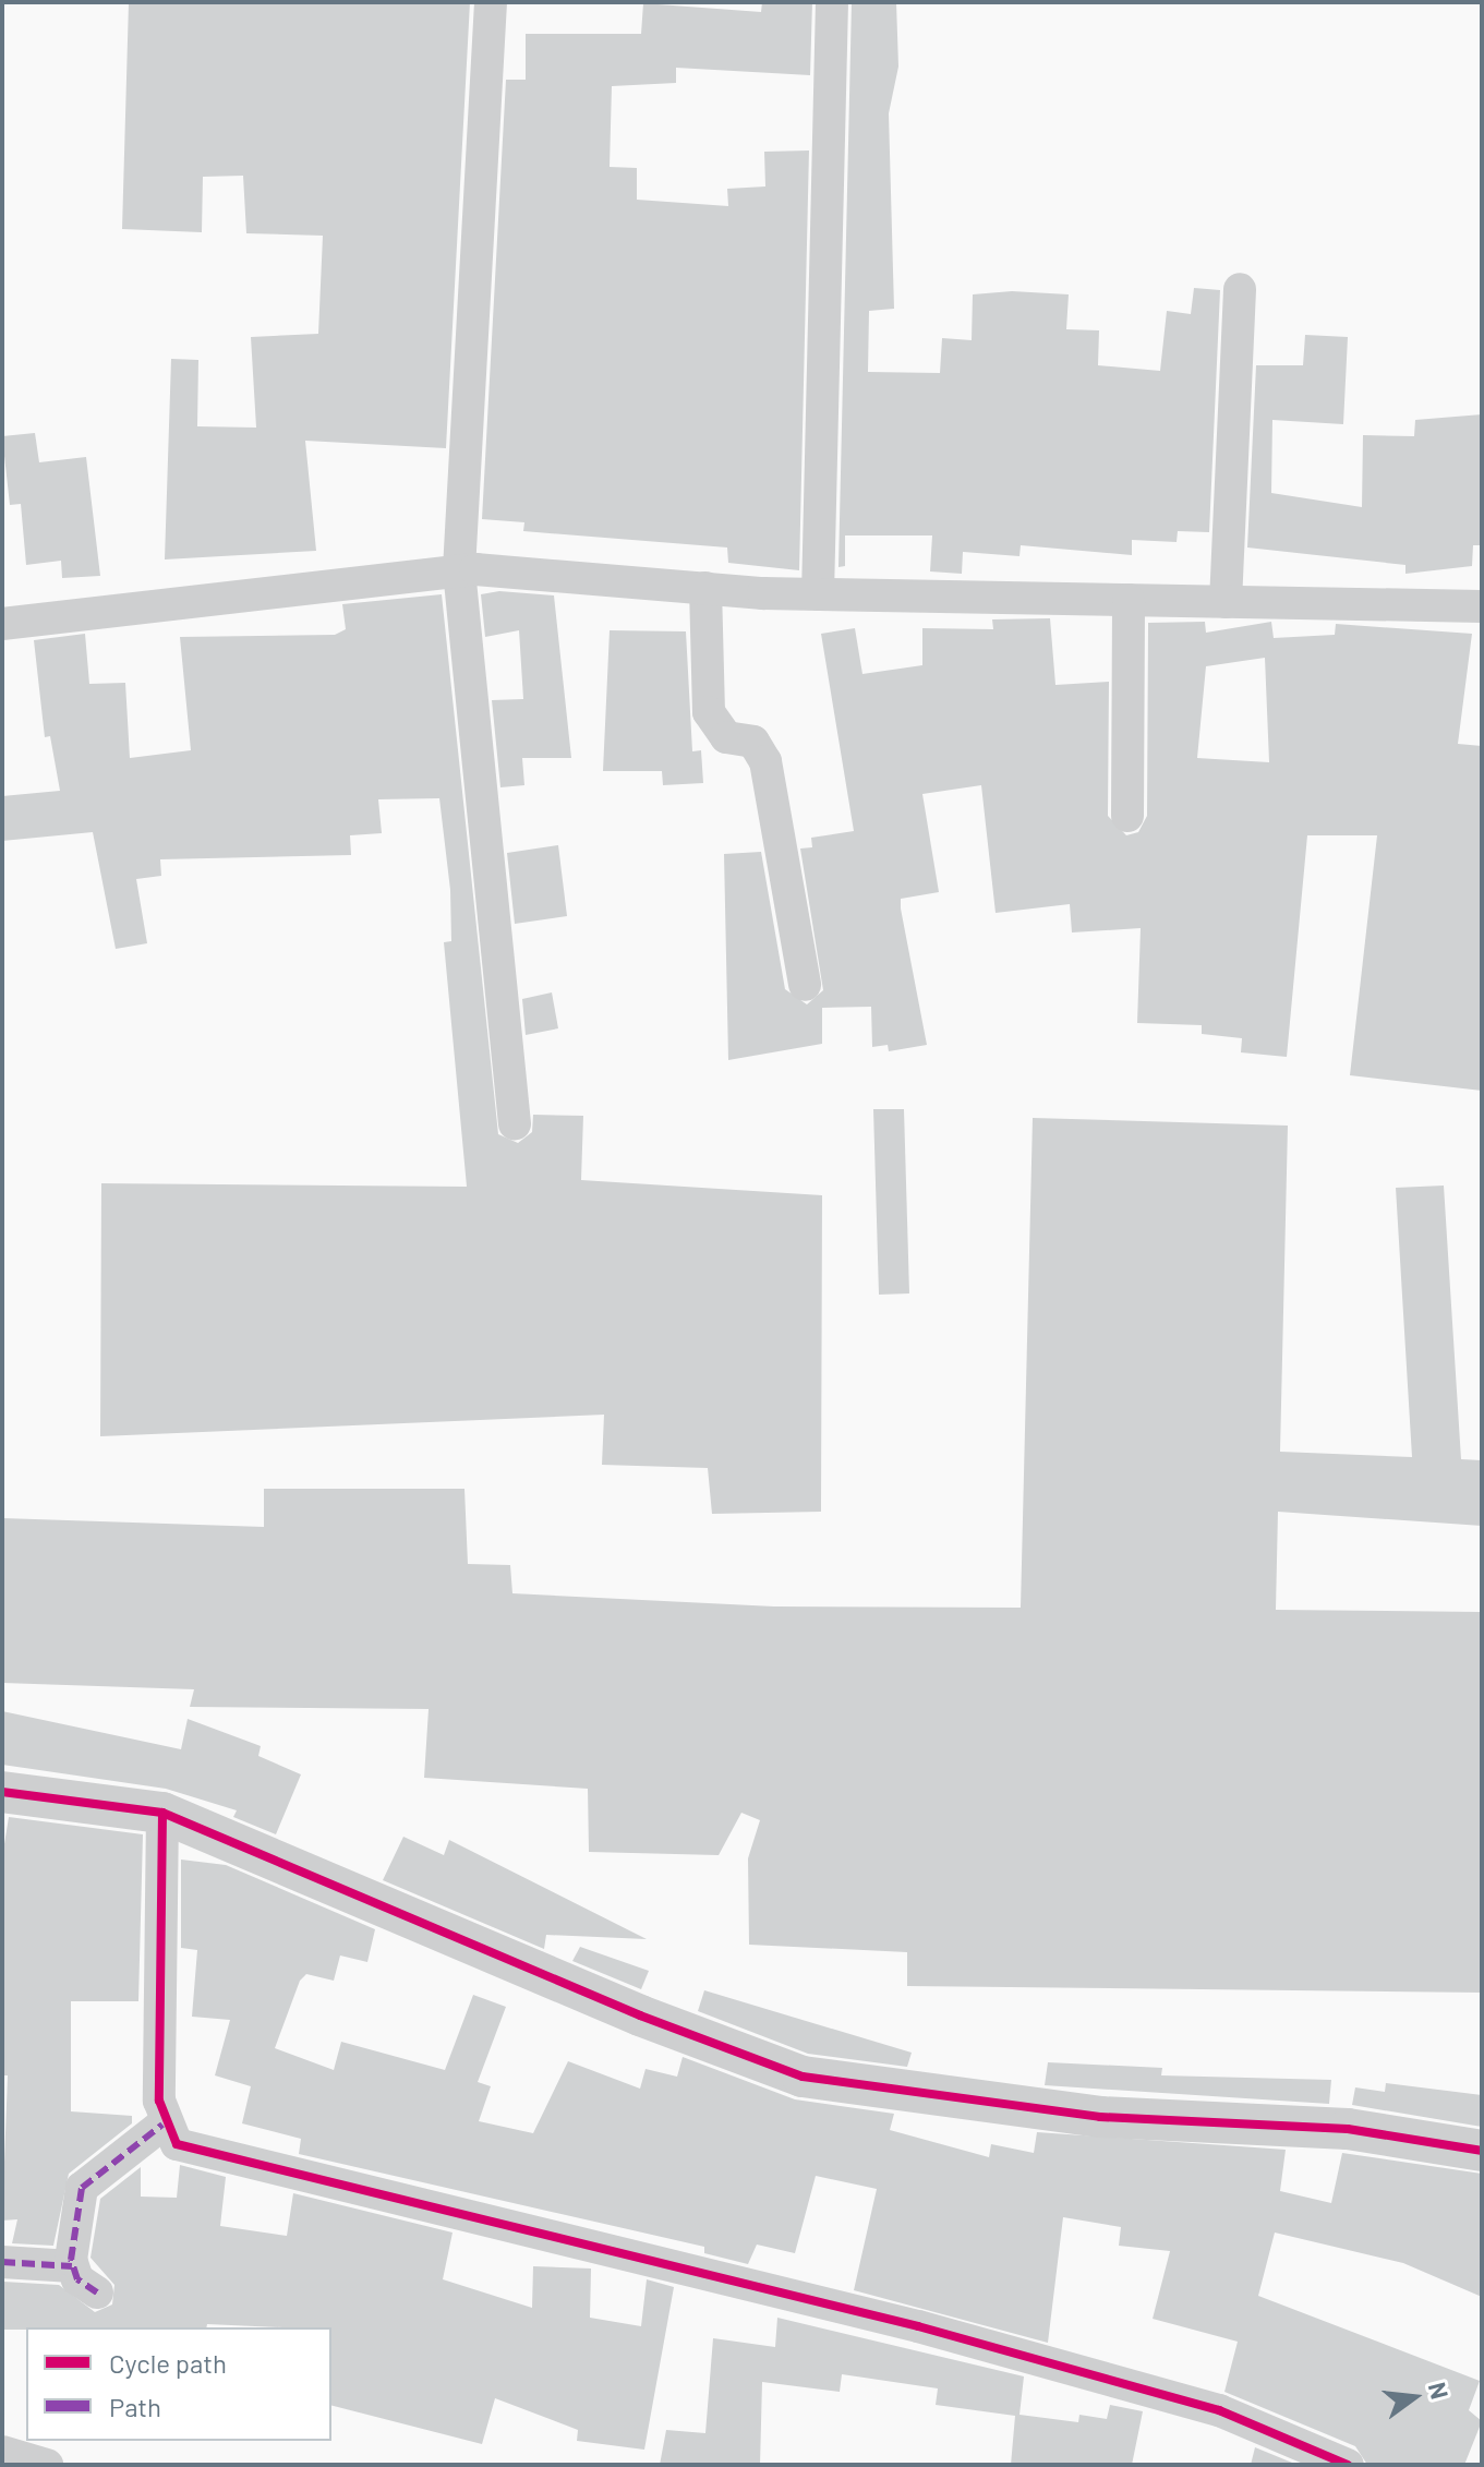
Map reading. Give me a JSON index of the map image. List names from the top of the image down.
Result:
{
  "legend": ["Cycle path", "Path"],
  "north": "right"
}
